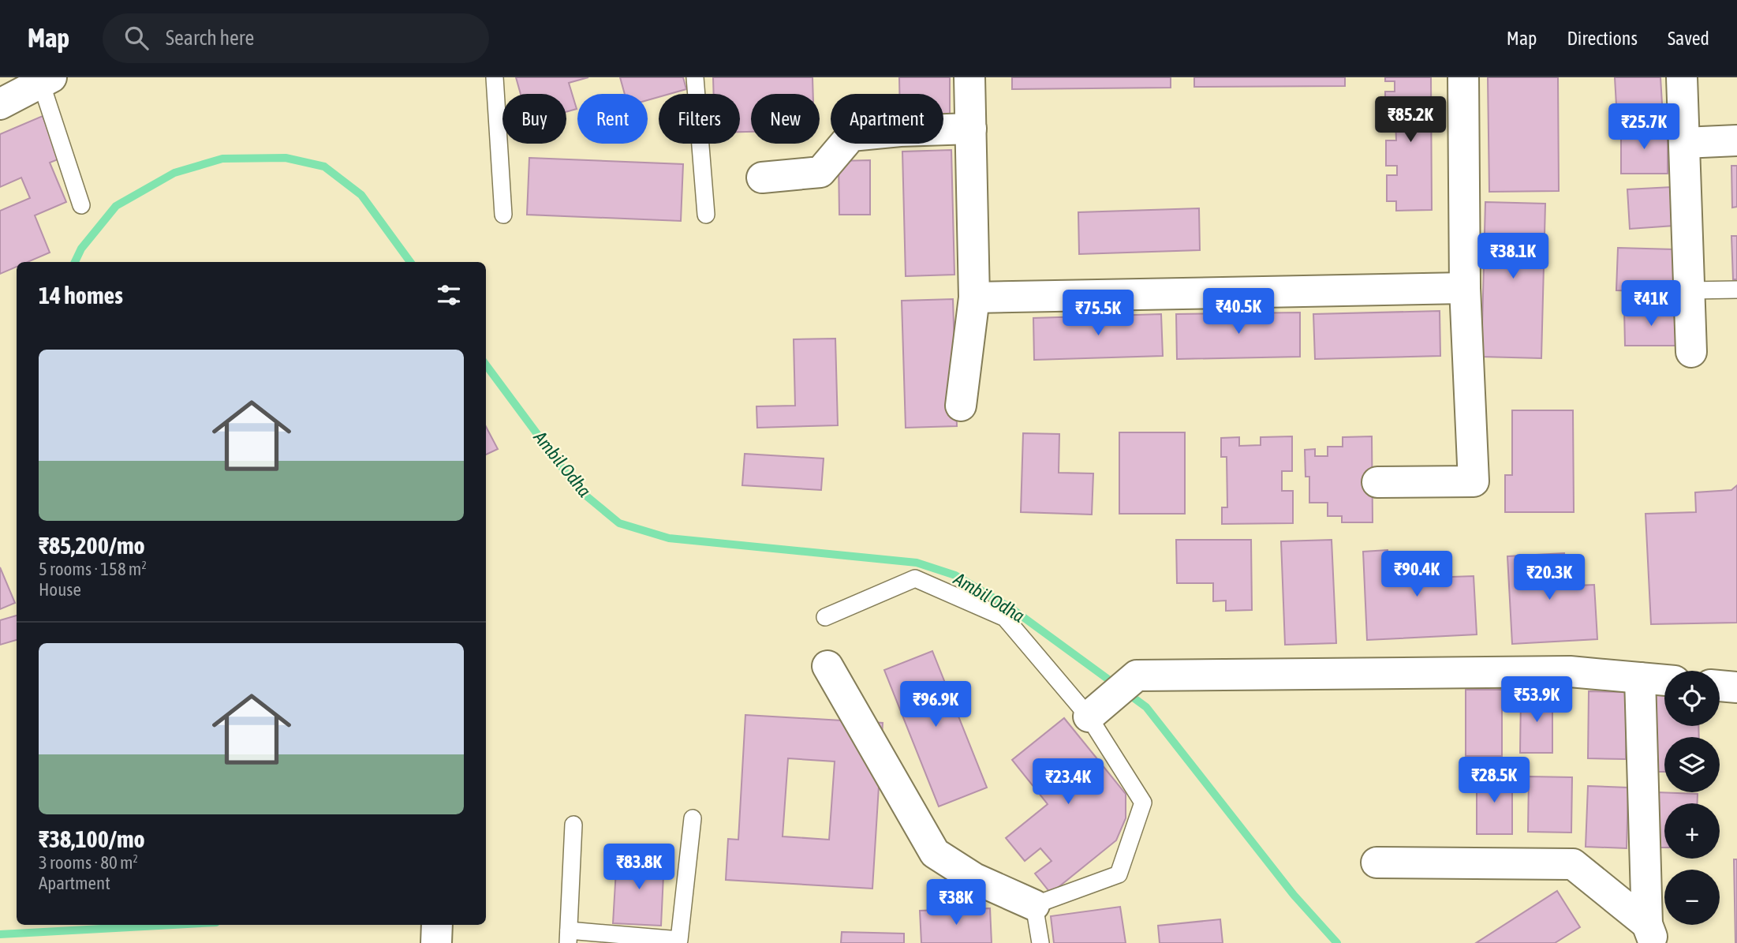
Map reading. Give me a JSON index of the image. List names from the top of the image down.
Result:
{
  "water": ["Ambil Odha"],
  "page": {
    "header": "Map",
    "search": "Search here",
    "nav": ["Map", "Directions", "Saved"],
    "chip": [
      "Buy",
      "Rent",
      "Filters",
      "New",
      "Apartment"
    ],
    "price": [
      "₹85.2K",
      "₹25.7K",
      "₹38.1K",
      "₹41K",
      "₹40.5K",
      "₹75.5K",
      "₹90.4K",
      "₹20.3K",
      "₹53.9K",
      "₹96.9K",
      "₹28.5K",
      "₹23.4K",
      "₹83.8K",
      "₹38K"
    ],
    "heading": "14 homes",
    "list": [
      {
        "name": "₹85,200/mo",
        "note": "5 rooms · 158 m² · House"
      },
      {
        "name": "₹38,100/mo",
        "note": "3 rooms · 80 m² · Apartment"
      }
    ],
    "map_buttons": ["+", "−"]
  }
}
